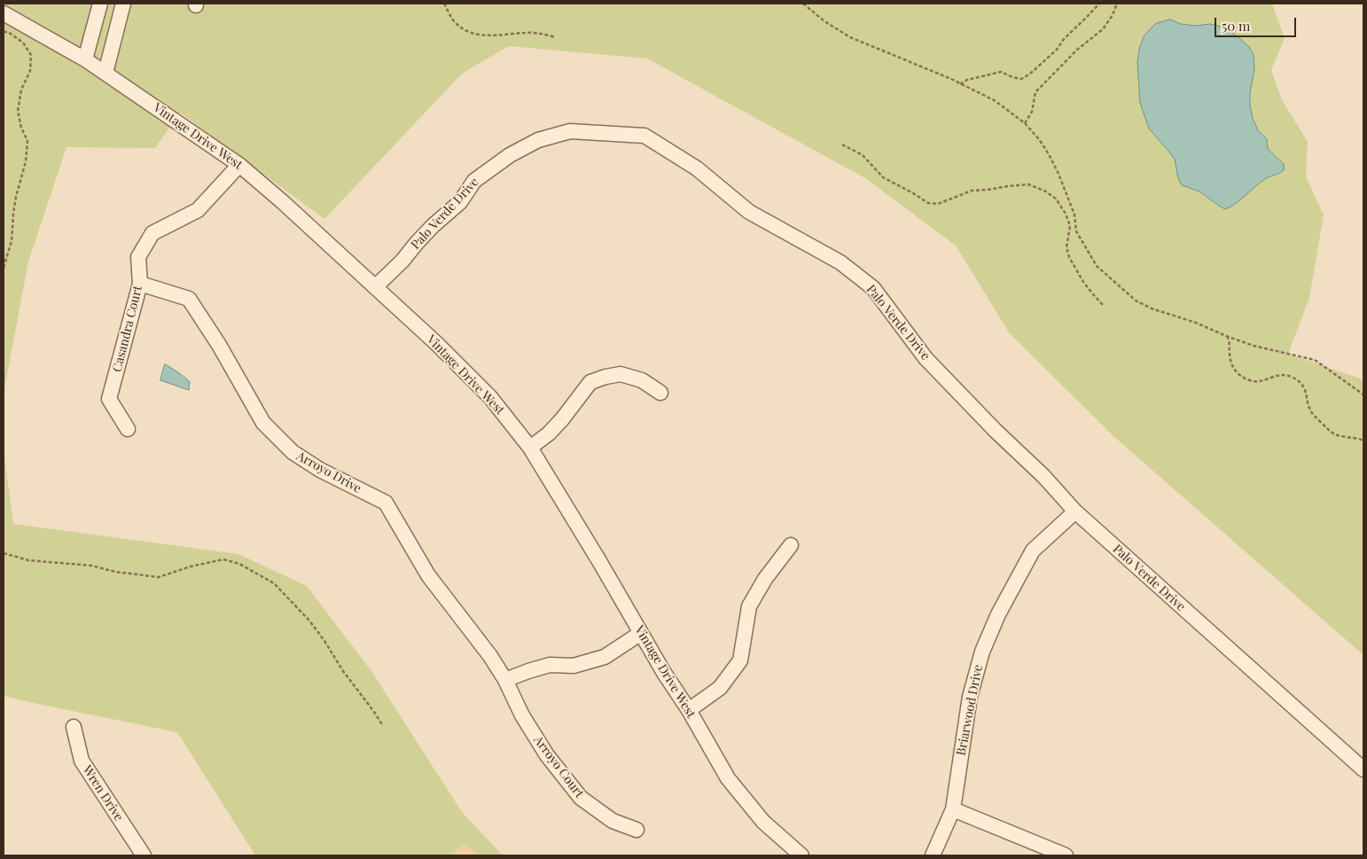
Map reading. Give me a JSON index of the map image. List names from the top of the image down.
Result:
{
  "streets": {
    "street": [
      "Vintage Drive West",
      "Palo Verde Drive",
      "Casandra Court",
      "Arroyo Drive",
      "Briarwood Drive",
      "Arroyo Court",
      "Wren Drive"
    ]
  },
  "crossings": [
    ["Vintage Drive West", "Palo Verde Drive"],
    ["Vintage Drive West", "Casandra Court"],
    ["Palo Verde Drive", "Briarwood Drive"],
    ["Casandra Court", "Arroyo Drive"],
    ["Arroyo Drive", "Arroyo Court"]
  ],
  "scale_bar": "50 m"
}
